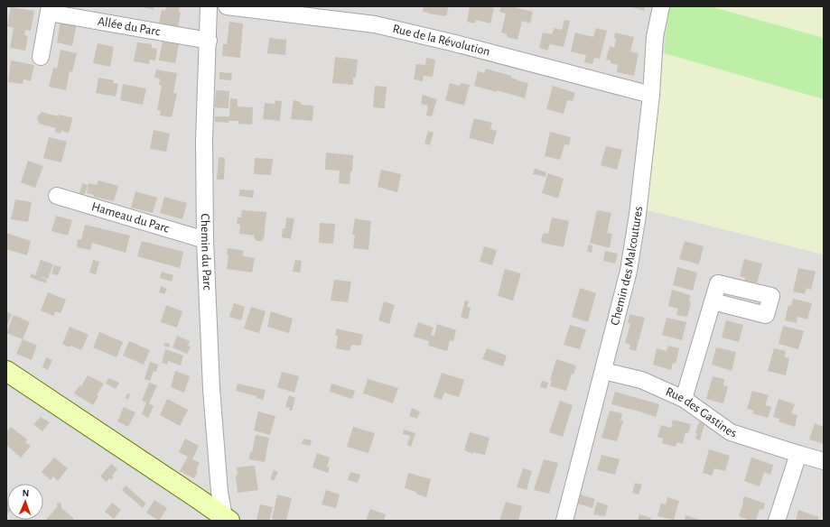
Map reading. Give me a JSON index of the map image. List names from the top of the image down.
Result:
{
  "streets": {
    "street": [
      "Allée du Parc",
      "Rue de la Révolution",
      "Hameau du Parc",
      "Chemin du Parc",
      "Chemin des Malcoutures",
      "Rue des Gastines"
    ]
  },
  "crossings": [
    ["Allée du Parc", "Chemin du Parc"],
    ["Rue de la Révolution", "Chemin des Malcoutures"],
    ["Hameau du Parc", "Chemin du Parc"],
    ["Chemin des Malcoutures", "Rue des Gastines"]
  ],
  "north": "top"
}
